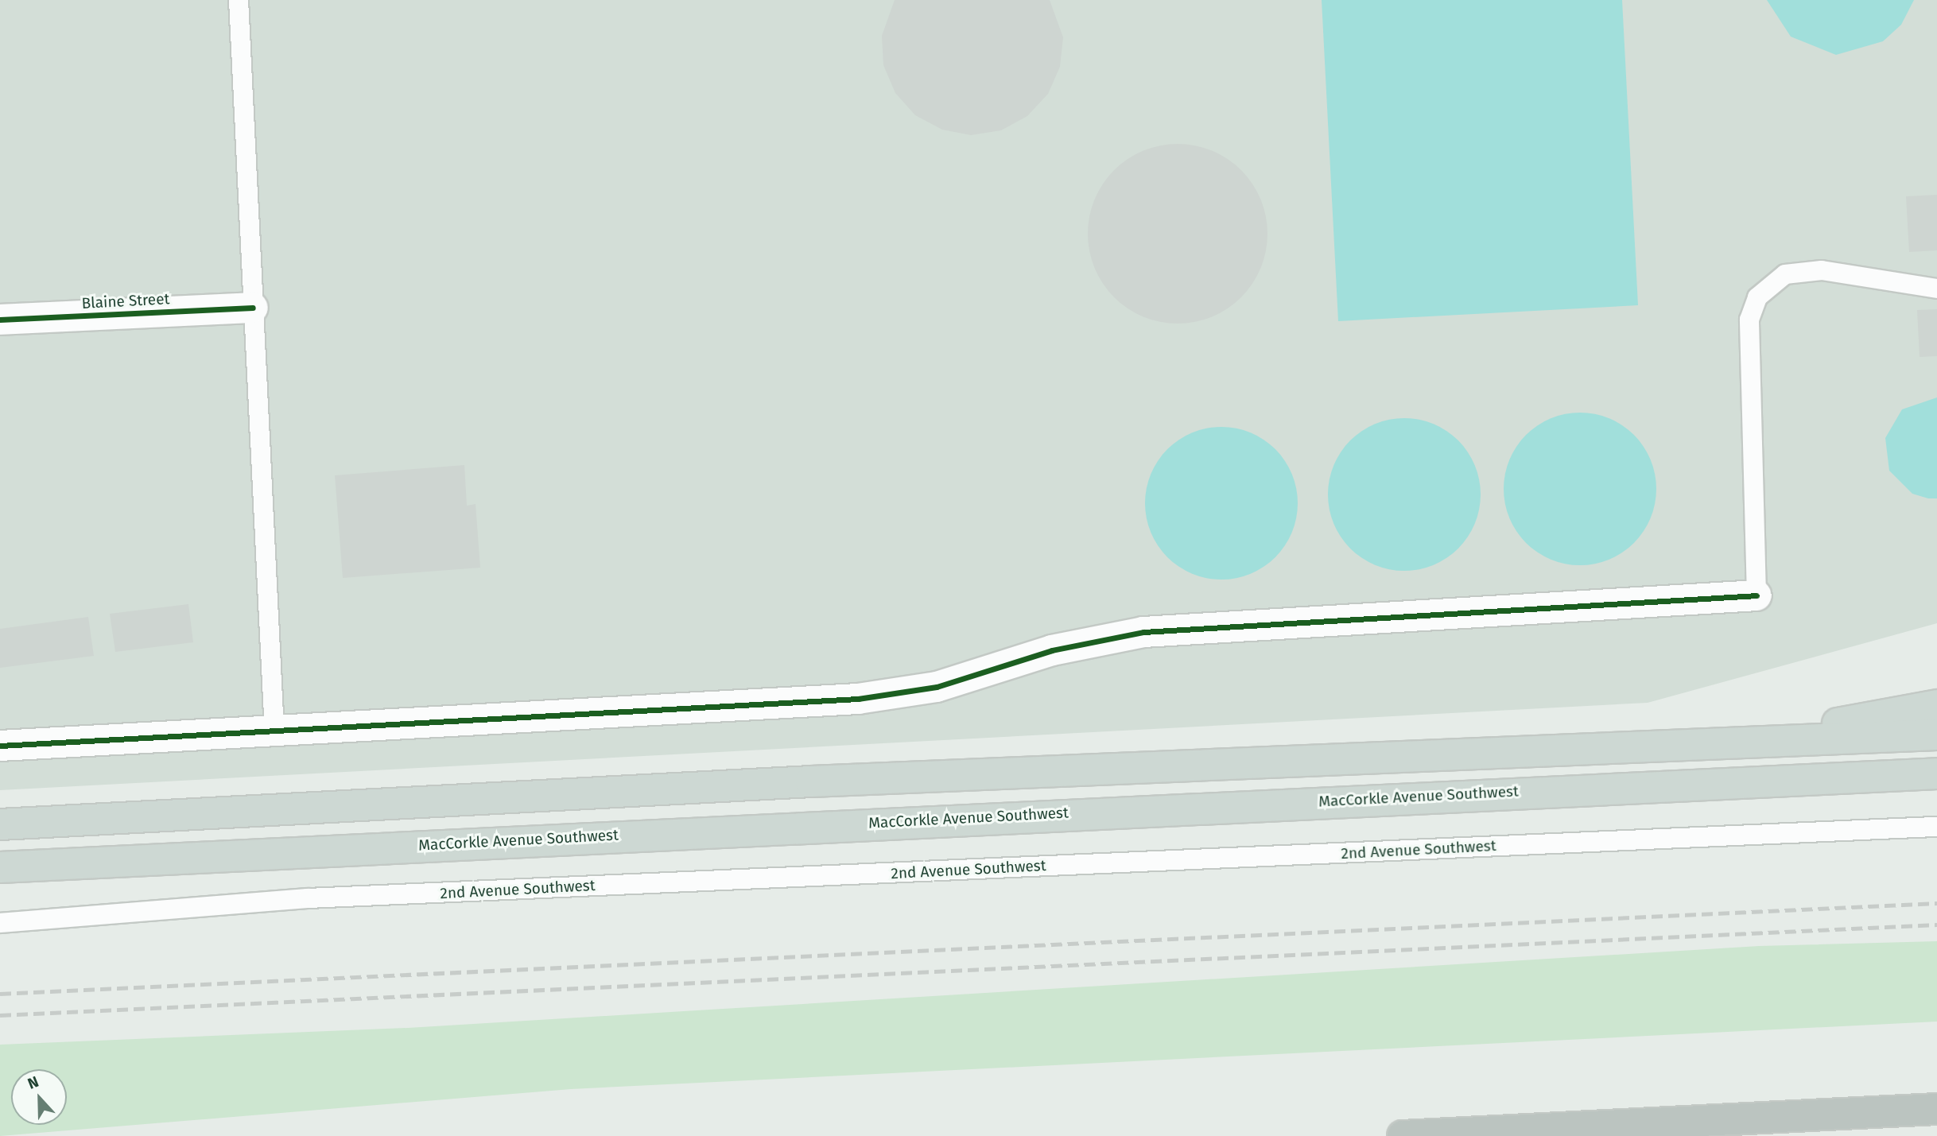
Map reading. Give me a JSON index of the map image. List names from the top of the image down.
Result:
{
  "streets": {
    "main road": ["MacCorkle Avenue Southwest"],
    "street": ["Blaine Street"],
    "lane": ["2nd Avenue Southwest"]
  },
  "north": "top"
}
